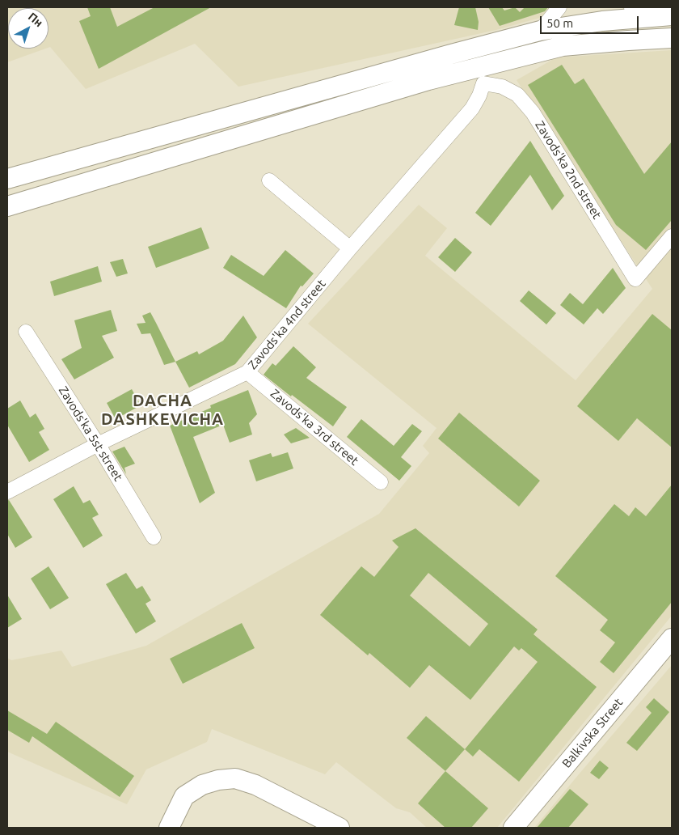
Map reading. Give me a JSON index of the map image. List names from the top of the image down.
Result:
{
  "streets": {
    "street": [
      "Zavods'ka 2nd street",
      "Zavods'ka 4nd street",
      "Zavods'ka 3rd street",
      "Zavods'ka 5st street",
      "Balkivska Street"
    ]
  },
  "crossings": [
    ["Zavods'ka 2nd street", "Zavods'ka 4nd street"],
    ["Zavods'ka 4nd street", "Zavods'ka 3rd street"],
    ["Zavods'ka 4nd street", "Zavods'ka 5st street"]
  ],
  "districts": ["DACHA DASHKEVICHA"],
  "scale_bar": "50 m",
  "north": "top right"
}
